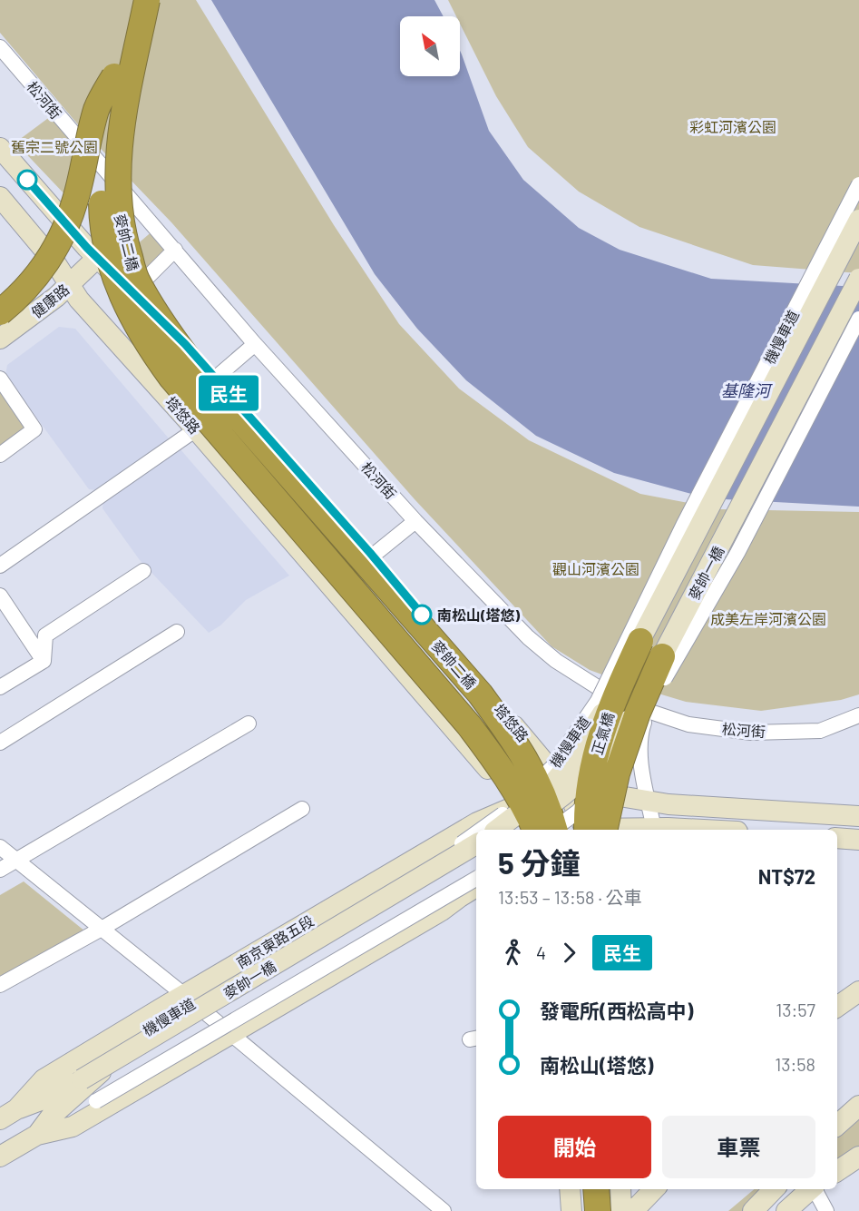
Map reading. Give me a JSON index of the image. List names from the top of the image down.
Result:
{
  "streets": {
    "highway": ["麥帥二橋", "麥帥一橋", "正氣橋"],
    "main road": ["健康路", "塔悠路", "南京東路五段"],
    "street": ["松河街", "機慢車道"]
  },
  "crossings": [
    ["麥帥二橋", "塔悠路"],
    ["健康路", "塔悠路"],
    ["機慢車道", "麥帥一橋"],
    ["塔悠路", "南京東路五段"],
    ["麥帥一橋", "正氣橋"],
    ["麥帥一橋", "南京東路五段"]
  ],
  "water": ["基隆河"],
  "parks": [
    "彩虹河濱公園",
    "舊宗二號公園",
    "觀山河濱公園",
    "成美左岸河濱公園"
  ],
  "places": ["南松山(塔悠)"],
  "lines": ["bus line 民生"],
  "north": "top left",
  "page": {
    "on_map": "民生",
    "heading": ["5 分鐘", "13:53 – 13:58 · 公車", "NT$72"],
    "legs": ["4", "民生"],
    "list": [
      {
        "name": "發電所(西松高中)",
        "value": "13:57"
      },
      {
        "name": "南松山(塔悠)",
        "value": "13:58"
      }
    ],
    "buttons": ["開始", "車票"]
  }
}
